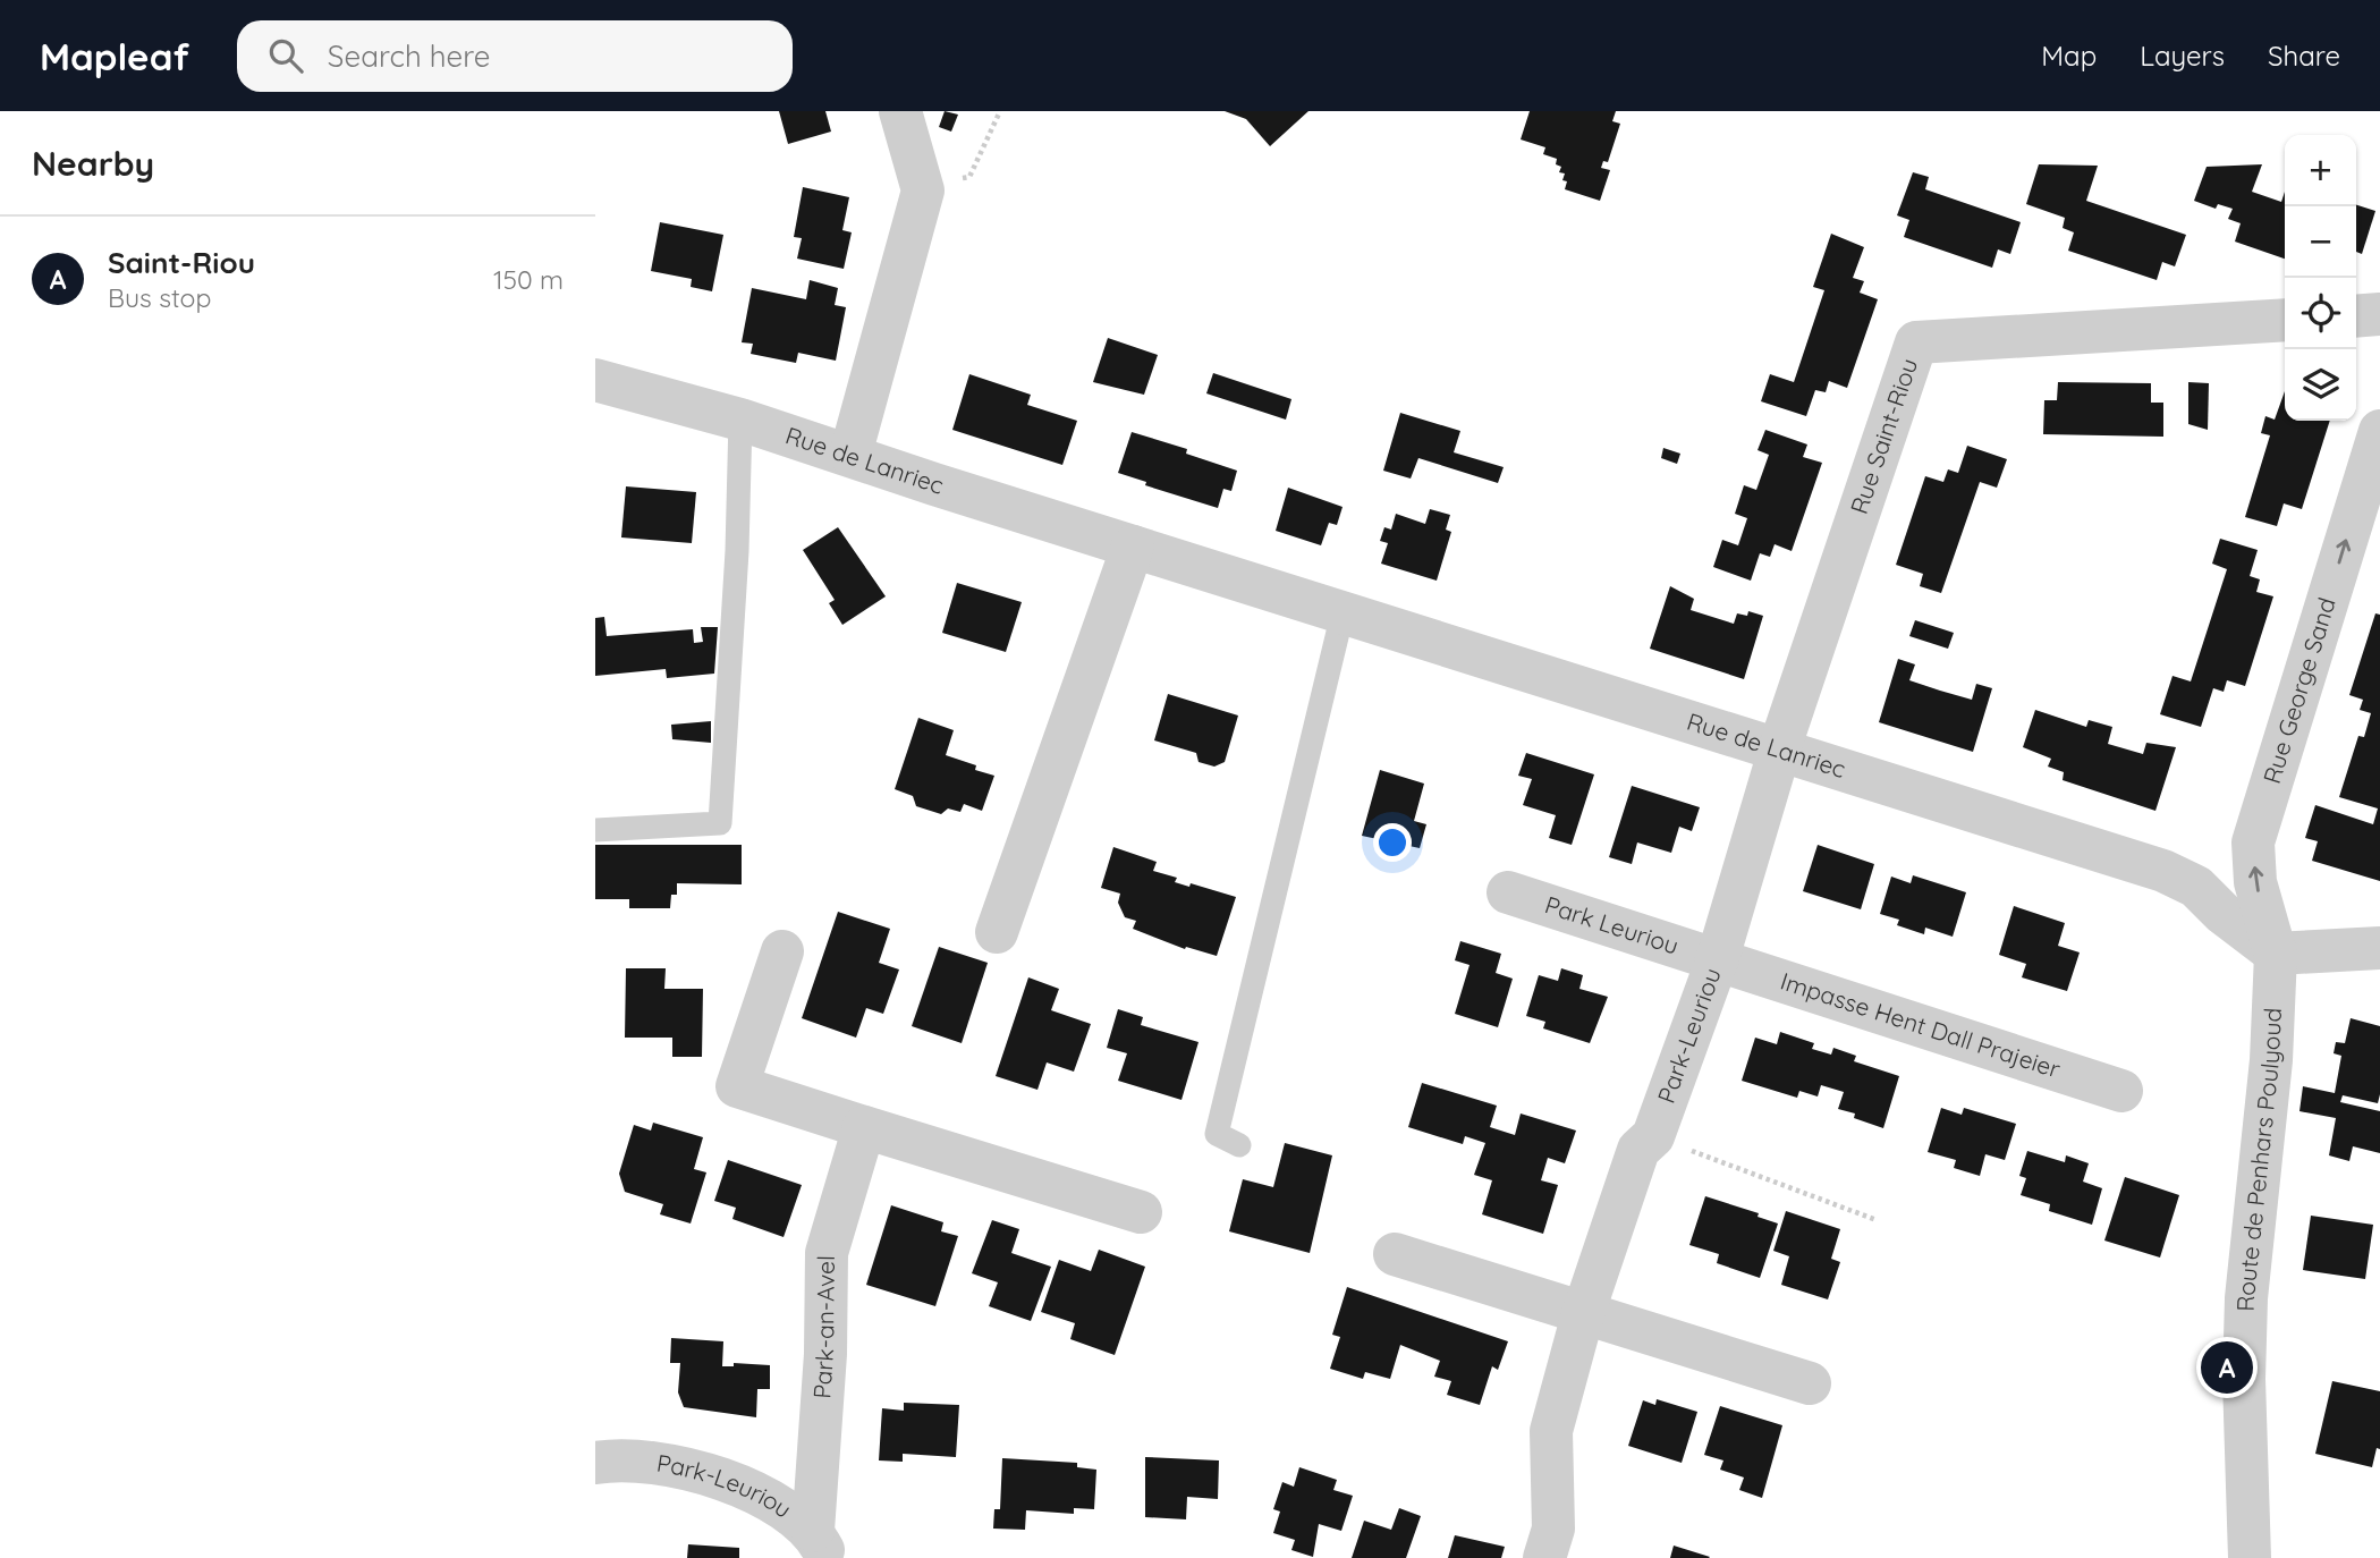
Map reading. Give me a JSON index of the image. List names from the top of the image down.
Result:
{
  "streets": {
    "street": [
      "Rue Saint-Riou",
      "Rue de Lanriec",
      "Rue George Sand",
      "Park Leuriou",
      "Impasse Hent Dall Prajeier",
      "Park-Leuriou",
      "Route de Penhars Poulyoud",
      "Park-an-Avel"
    ]
  },
  "crossings": [
    ["Rue Saint-Riou", "Rue de Lanriec"],
    ["Rue Saint-Riou", "Park-Leuriou"],
    ["Rue de Lanriec", "Rue George Sand"],
    ["Rue de Lanriec", "Park-Leuriou"],
    ["Rue de Lanriec", "Route de Penhars Poulyoud"],
    ["Rue George Sand", "Route de Penhars Poulyoud"],
    ["Park Leuriou", "Impasse Hent Dall Prajeier"],
    ["Park Leuriou", "Park-Leuriou"],
    ["Impasse Hent Dall Prajeier", "Park-Leuriou"],
    ["Park-Leuriou", "Park-an-Avel"]
  ],
  "one_way": ["Rue George Sand"],
  "page": {
    "header": "Mapleaf",
    "search": "Search here",
    "nav": ["Map", "Layers", "Share"],
    "heading": "Nearby",
    "map_buttons": ["+", "−"],
    "list": [
      {
        "mark": "A",
        "name": "Saint-Riou",
        "note": "Bus stop",
        "value": "150 m"
      }
    ],
    "pins": "A"
  }
}
